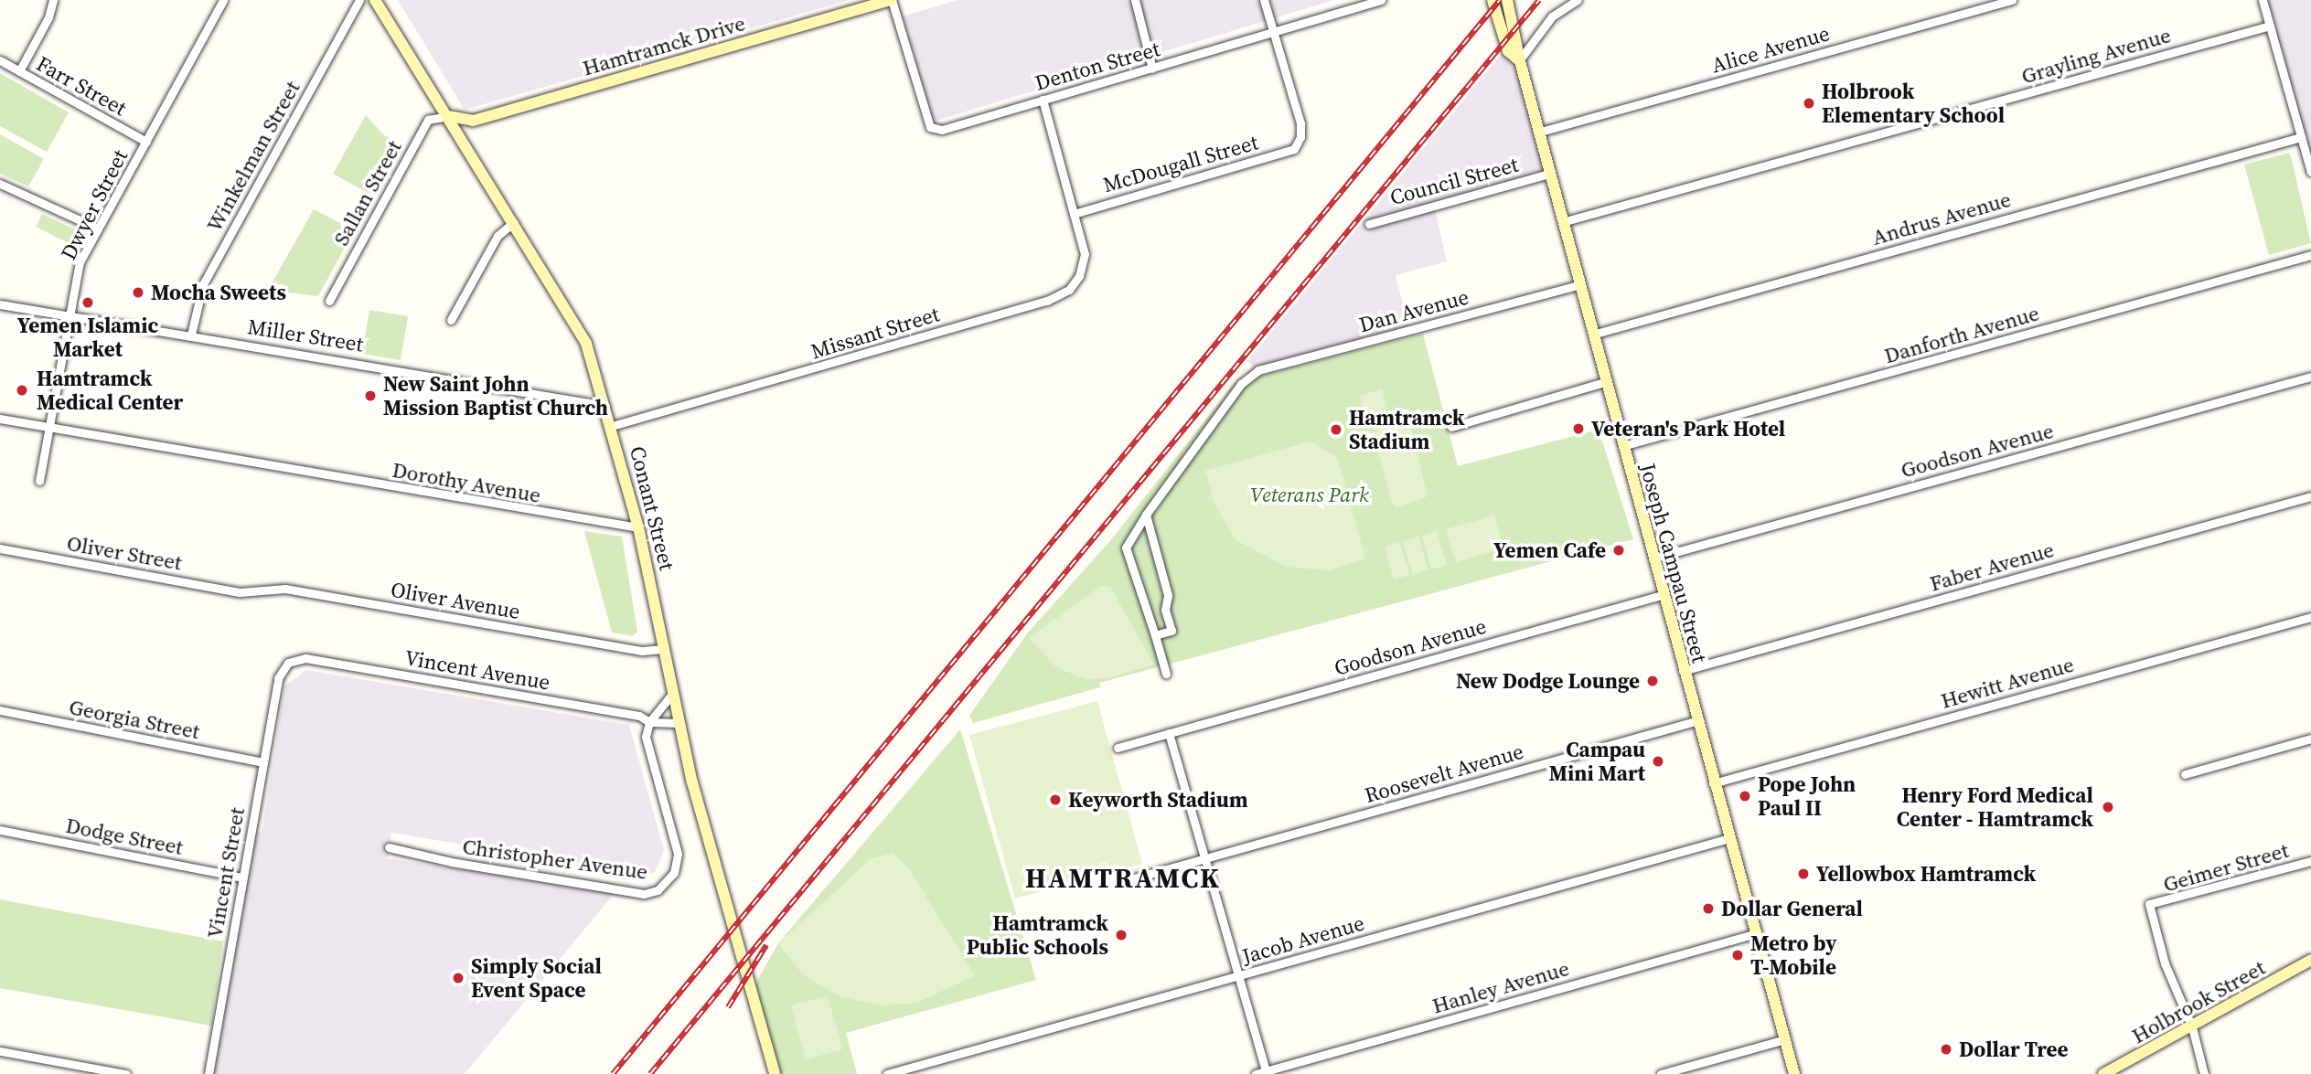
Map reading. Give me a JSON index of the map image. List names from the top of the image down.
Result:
{
  "streets": {
    "street": [
      "Hamtramck Drive",
      "Alice Avenue",
      "Grayling Avenue",
      "Denton Street",
      "Farr Street",
      "Winkelman Street",
      "McDougall Street",
      "Council Street",
      "Sallan Street",
      "Dwyer Street",
      "Andrus Avenue",
      "Dan Avenue",
      "Missant Street",
      "Danforth Avenue",
      "Miller Street",
      "Goodson Avenue",
      "Dorothy Avenue",
      "Conant Street",
      "Oliver Street",
      "Joseph Campau Street",
      "Faber Avenue",
      "Oliver Avenue",
      "Vincent Avenue",
      "Hewitt Avenue",
      "Georgia Street",
      "Roosevelt Avenue",
      "Dodge Street",
      "Christopher Avenue",
      "Geimer Street",
      "Vincent Street",
      "Jacob Avenue",
      "Hanley Avenue",
      "Holbrook Street"
    ]
  },
  "crossings": [
    ["Hamtramck Drive", "Denton Street"],
    ["Hamtramck Drive", "Sallan Street"],
    ["Hamtramck Drive", "Conant Street"],
    ["Alice Avenue", "Joseph Campau Street"],
    ["Grayling Avenue", "Joseph Campau Street"],
    ["Denton Street", "McDougall Street"],
    ["Farr Street", "Dwyer Street"],
    ["Winkelman Street", "Miller Street"],
    ["McDougall Street", "Missant Street"],
    ["Council Street", "Joseph Campau Street"],
    ["Sallan Street", "Conant Street"],
    ["Dwyer Street", "Miller Street"],
    ["Dwyer Street", "Dorothy Avenue"],
    ["Andrus Avenue", "Joseph Campau Street"],
    ["Dan Avenue", "Joseph Campau Street"],
    ["Missant Street", "Conant Street"],
    ["Danforth Avenue", "Joseph Campau Street"],
    ["Miller Street", "Conant Street"],
    ["Goodson Avenue", "Joseph Campau Street"],
    ["Dorothy Avenue", "Conant Street"],
    ["Conant Street", "Oliver Avenue"],
    ["Conant Street", "Vincent Avenue"],
    ["Oliver Street", "Oliver Avenue"],
    ["Joseph Campau Street", "Faber Avenue"],
    ["Joseph Campau Street", "Hewitt Avenue"],
    ["Joseph Campau Street", "Roosevelt Avenue"],
    ["Joseph Campau Street", "Jacob Avenue"],
    ["Joseph Campau Street", "Hanley Avenue"],
    ["Vincent Avenue", "Christopher Avenue"],
    ["Vincent Avenue", "Vincent Street"],
    ["Georgia Street", "Vincent Street"],
    ["Dodge Street", "Vincent Street"],
    ["Geimer Street", "Holbrook Street"]
  ],
  "districts": ["HAMTRAMCK"],
  "parks": ["Veterans Park"],
  "places": [
    "Holbrook Elementary School",
    "Mocha Sweets",
    "Yemen Islamic Market",
    "Hamtramck Medical Center",
    "New Saint John Mission Baptist Church",
    "Veteran's Park Hotel",
    "Hamtramck Stadium",
    "Yemen Cafe",
    "New Dodge Lounge",
    "Campau Mini Mart",
    "Pope John Paul II",
    "Keyworth Stadium",
    "Henry Ford Medical Center - Hamtramck",
    "Yellowbox Hamtramck",
    "Dollar General",
    "Hamtramck Public Schools",
    "Metro by T-Mobile",
    "Simply Social Event Space",
    "Dollar Tree"
  ]
}
